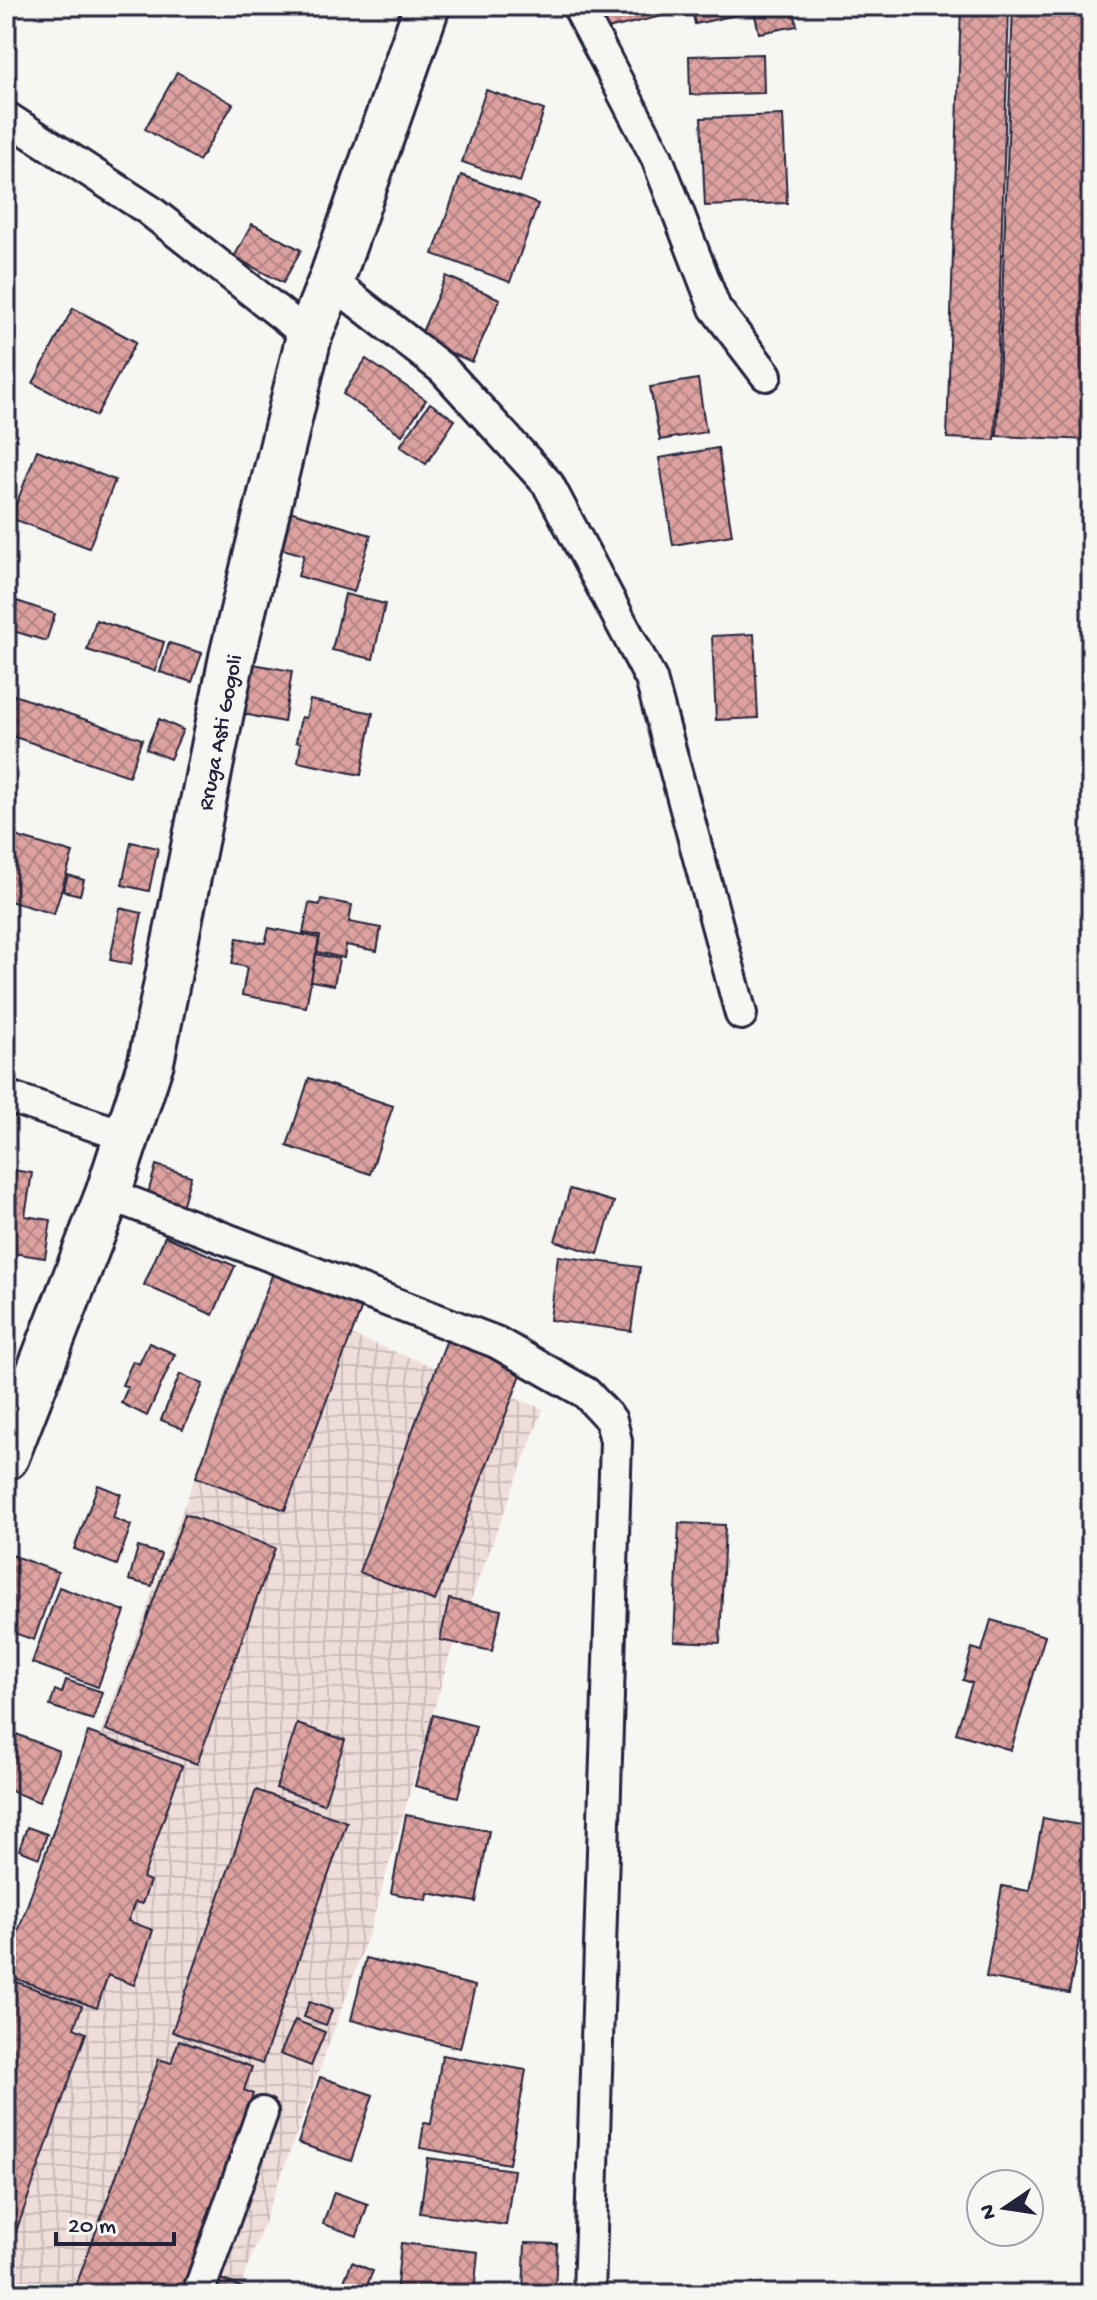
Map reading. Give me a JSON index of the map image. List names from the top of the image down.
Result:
{
  "streets": {
    "street": ["Rruga Asti Gogoli"]
  },
  "scale_bar": "20 m",
  "north": "left"
}
